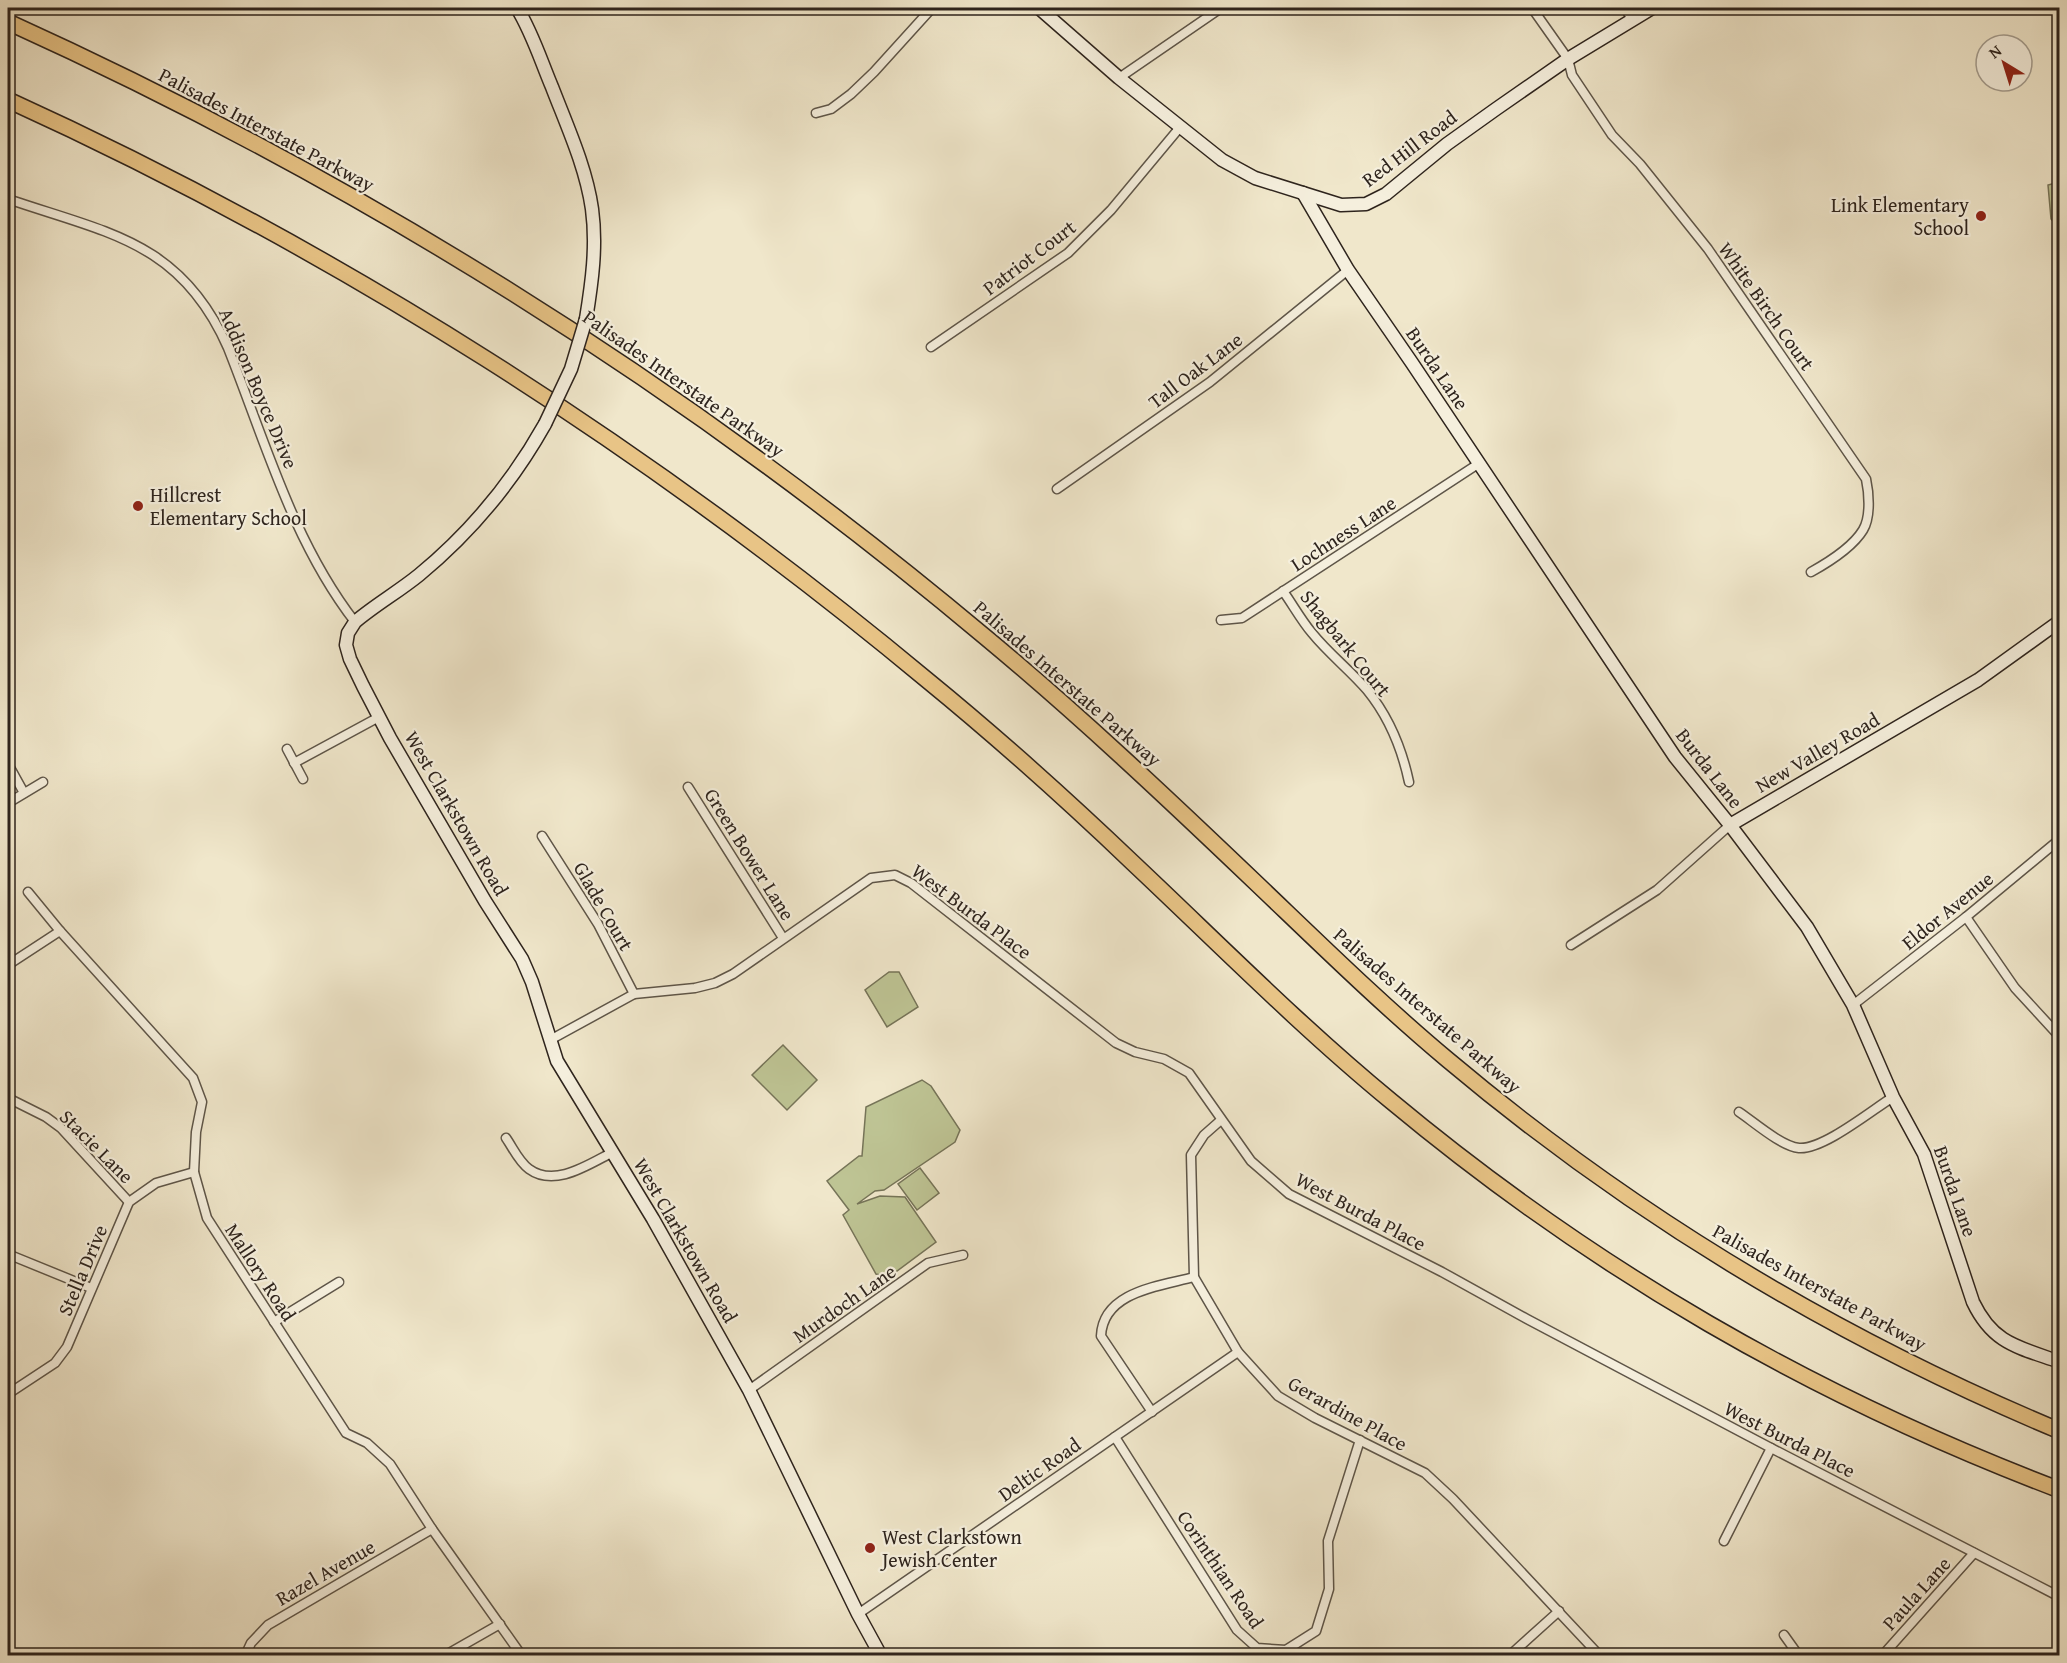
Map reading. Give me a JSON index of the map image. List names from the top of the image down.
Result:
{
  "streets": {
    "highway": ["Palisades Interstate Parkway"],
    "street": [
      "Red Hill Road",
      "Patriot Court",
      "White Birch Court",
      "Burda Lane",
      "Tall Oak Lane",
      "Addison Boyce Drive",
      "Lochness Lane",
      "Shagbark Court",
      "New Valley Road",
      "West Clarkstown Road",
      "Green Bower Lane",
      "Glade Court",
      "Eldor Avenue",
      "West Burda Place",
      "Stacie Lane",
      "Stella Drive",
      "Mallory Road",
      "Murdoch Lane",
      "Gerardine Place",
      "Deltic Road",
      "Corinthian Road",
      "Razel Avenue",
      "Paula Lane"
    ]
  },
  "crossings": [
    ["Red Hill Road", "Patriot Court"],
    ["Red Hill Road", "White Birch Court"],
    ["Red Hill Road", "Burda Lane"],
    ["Burda Lane", "Tall Oak Lane"],
    ["Burda Lane", "Lochness Lane"],
    ["Burda Lane", "New Valley Road"],
    ["Burda Lane", "Eldor Avenue"],
    ["Addison Boyce Drive", "West Clarkstown Road"],
    ["Lochness Lane", "Shagbark Court"],
    ["West Clarkstown Road", "West Burda Place"],
    ["West Clarkstown Road", "Murdoch Lane"],
    ["West Clarkstown Road", "Deltic Road"],
    ["Green Bower Lane", "West Burda Place"],
    ["Glade Court", "West Burda Place"],
    ["West Burda Place", "Gerardine Place"],
    ["West Burda Place", "Paula Lane"],
    ["Stacie Lane", "Stella Drive"],
    ["Mallory Road", "Razel Avenue"],
    ["Gerardine Place", "Deltic Road"],
    ["Gerardine Place", "Corinthian Road"],
    ["Deltic Road", "Corinthian Road"]
  ],
  "places": ["Link Elementary School", "Hillcrest Elementary School", "West Clarkstown Jewish Center"],
  "north": "top left"
}
